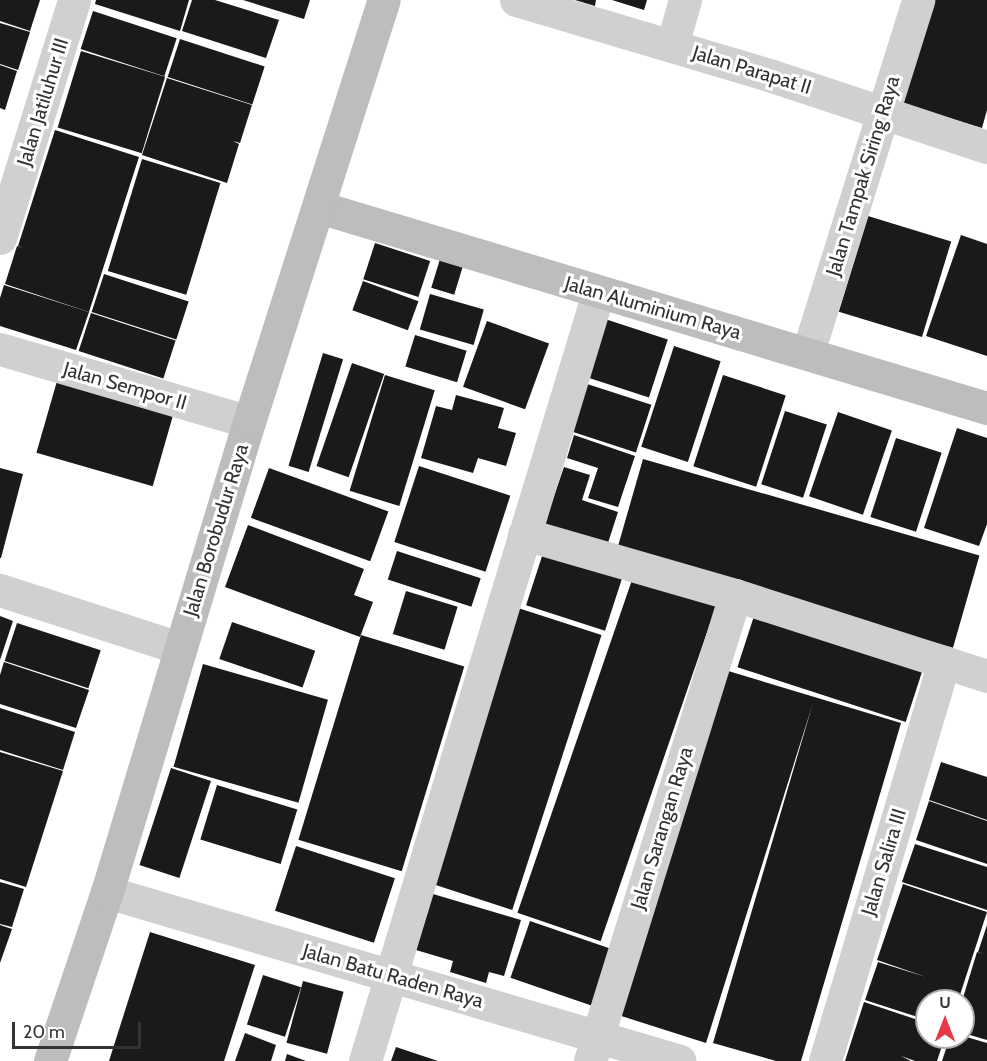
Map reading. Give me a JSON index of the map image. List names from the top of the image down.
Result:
{
  "streets": {
    "street": [
      "Jalan Parapat II",
      "Jalan Jatiluhur III",
      "Jalan Tampak Siring Raya",
      "Jalan Aluminium Raya",
      "Jalan Sempor II",
      "Jalan Borobudur Raya",
      "Jalan Sarangan Raya",
      "Jalan Salira III",
      "Jalan Batu Raden Raya"
    ]
  },
  "crossings": [
    ["Jalan Parapat II", "Jalan Tampak Siring Raya"],
    ["Jalan Tampak Siring Raya", "Jalan Aluminium Raya"],
    ["Jalan Aluminium Raya", "Jalan Borobudur Raya"],
    ["Jalan Sempor II", "Jalan Borobudur Raya"],
    ["Jalan Borobudur Raya", "Jalan Batu Raden Raya"],
    ["Jalan Sarangan Raya", "Jalan Batu Raden Raya"]
  ],
  "scale_bar": "20 m",
  "north": "top"
}
